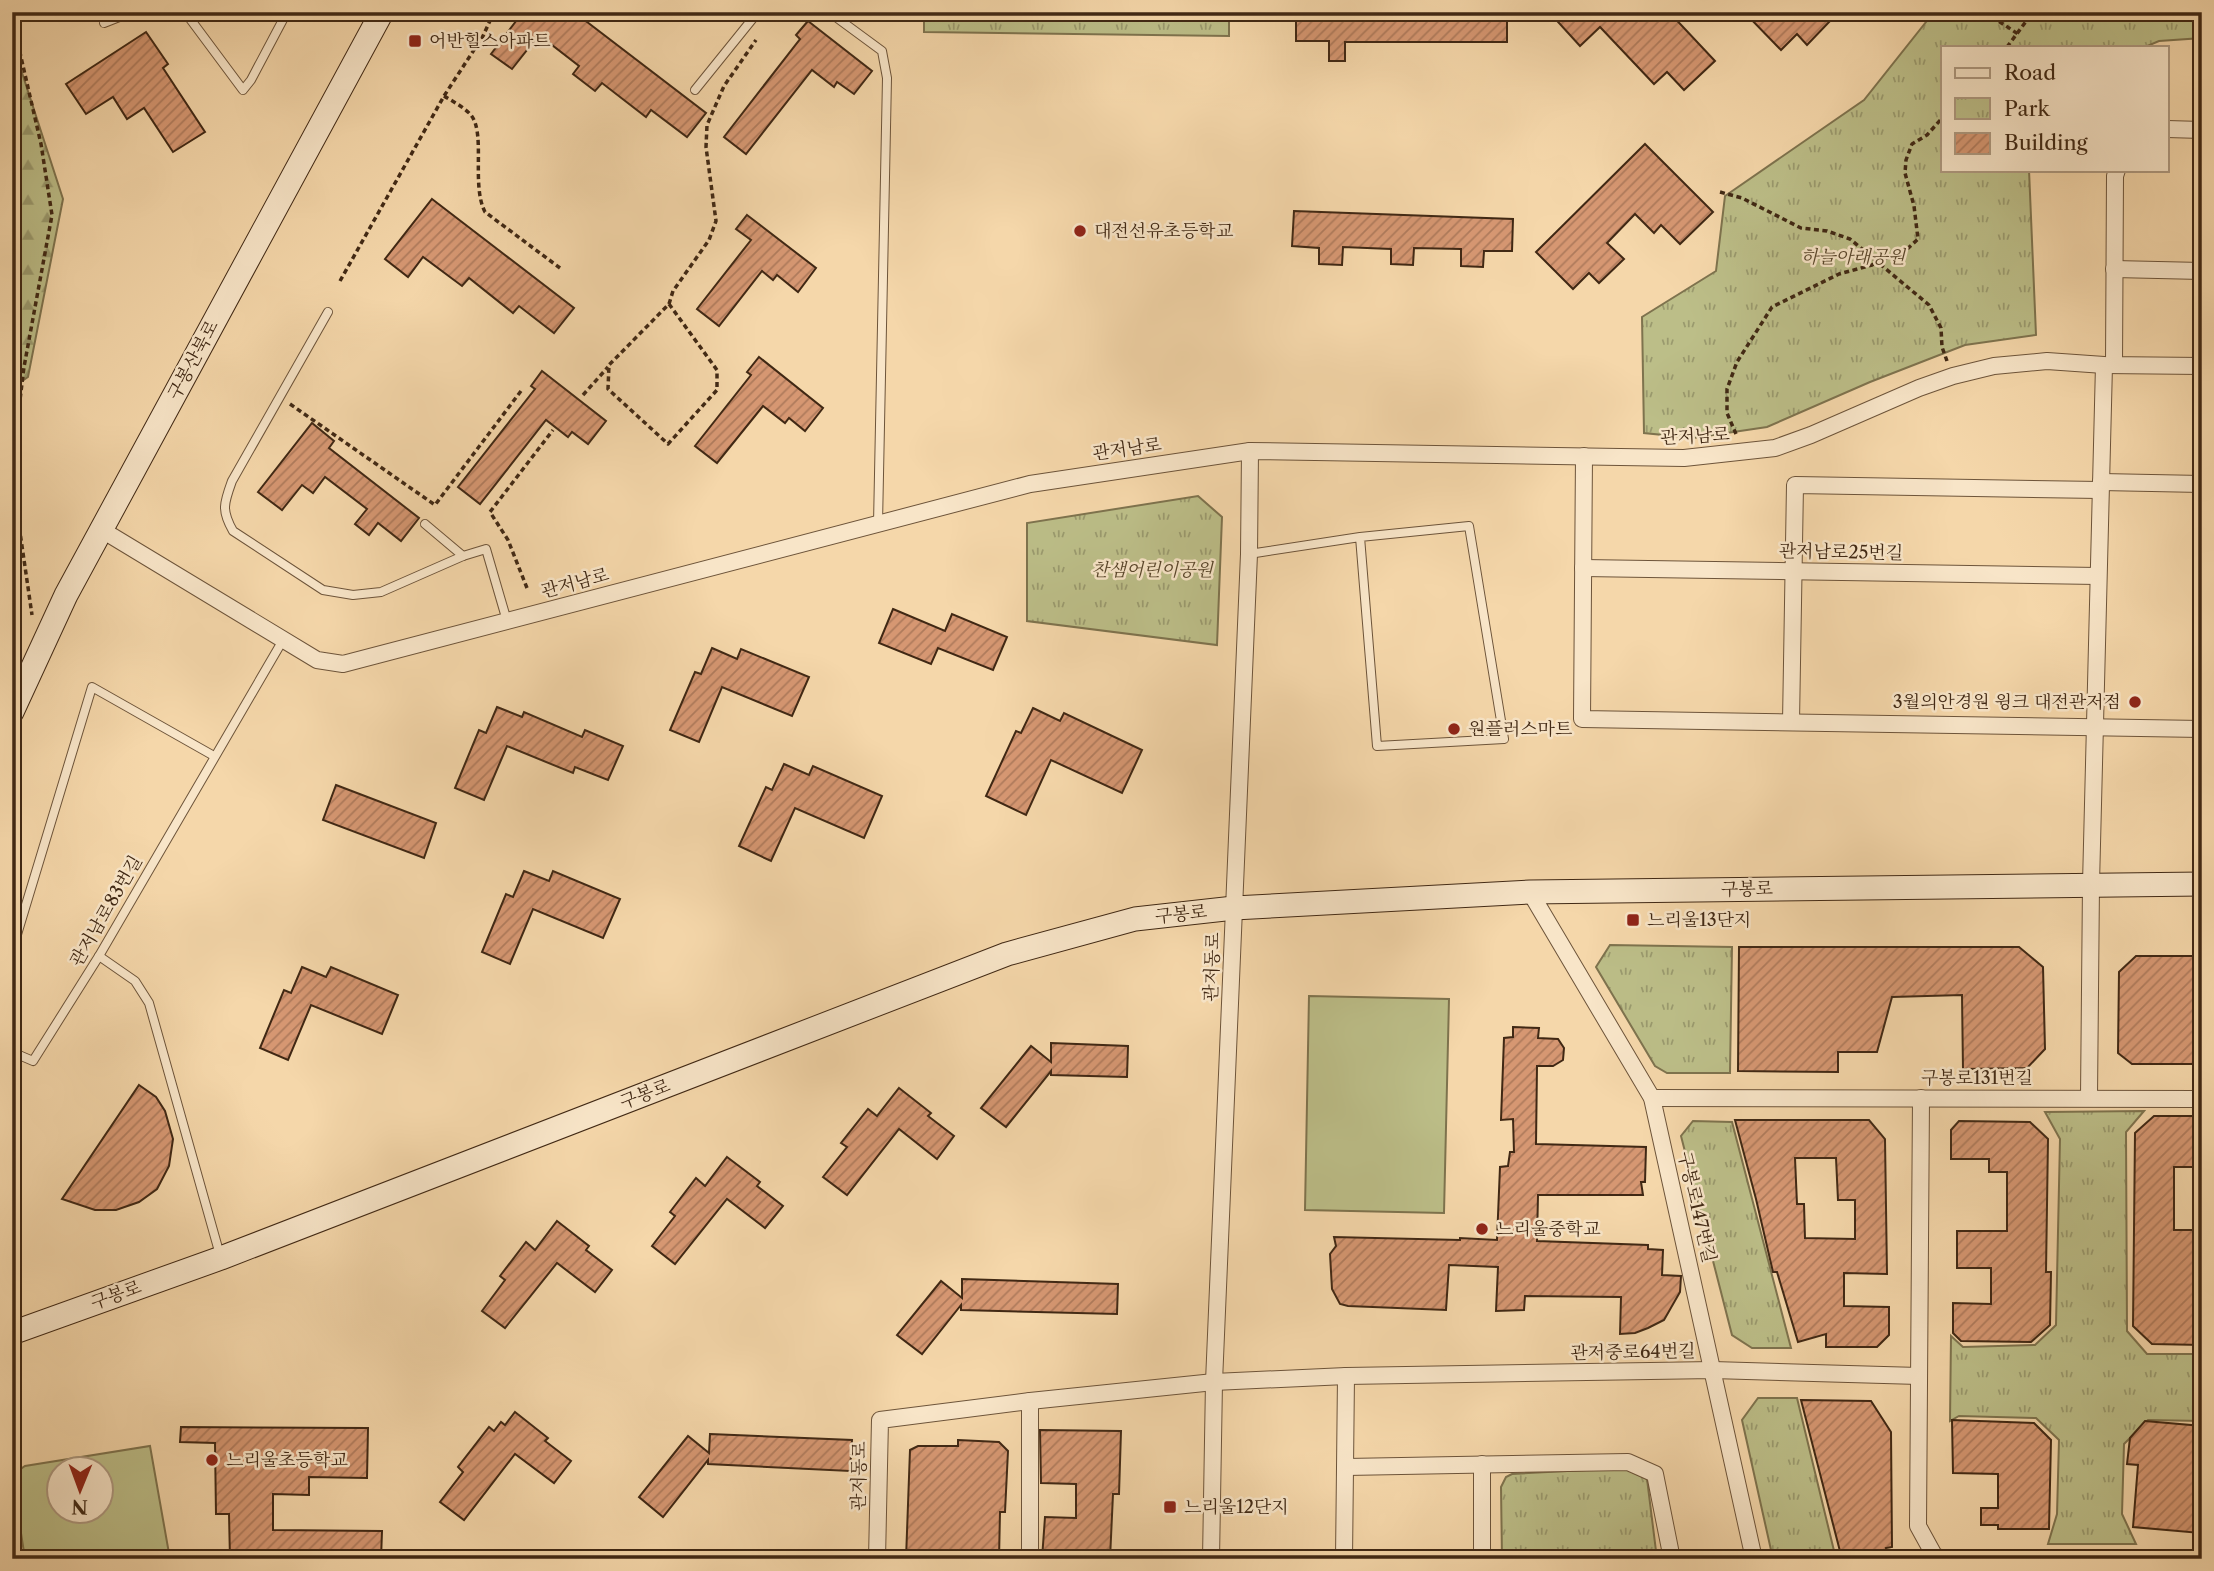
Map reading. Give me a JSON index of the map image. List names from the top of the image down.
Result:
{
  "streets": {
    "main road": ["구봉산북로", "구봉로"],
    "street": [
      "관저남로",
      "관저남로25번길",
      "관저동로",
      "구봉로131번길",
      "구봉로147번길",
      "관저중로64번길"
    ],
    "lane": ["관저남로83번길"]
  },
  "crossings": [
    ["구봉산북로", "관저남로"],
    ["관저남로", "관저남로83번길"],
    ["관저남로", "관저동로"],
    ["구봉로", "관저동로"],
    ["구봉로", "구봉로147번길"],
    ["관저동로", "관저중로64번길"],
    ["구봉로131번길", "구봉로147번길"],
    ["구봉로147번길", "관저중로64번길"]
  ],
  "parks": ["하늘아래공원", "찬샘어린이공원"],
  "places": {
    "transit": ["어반힐스아파트", "느리울13단지", "느리울12단지"],
    "other": [
      "대전선유초등학교",
      "3월의안경원 윙크 대전관저점",
      "원플러스마트",
      "느리울중학교",
      "느리울초등학교"
    ]
  },
  "legend": ["Road", "Park", "Building"],
  "north": "bottom"
}
